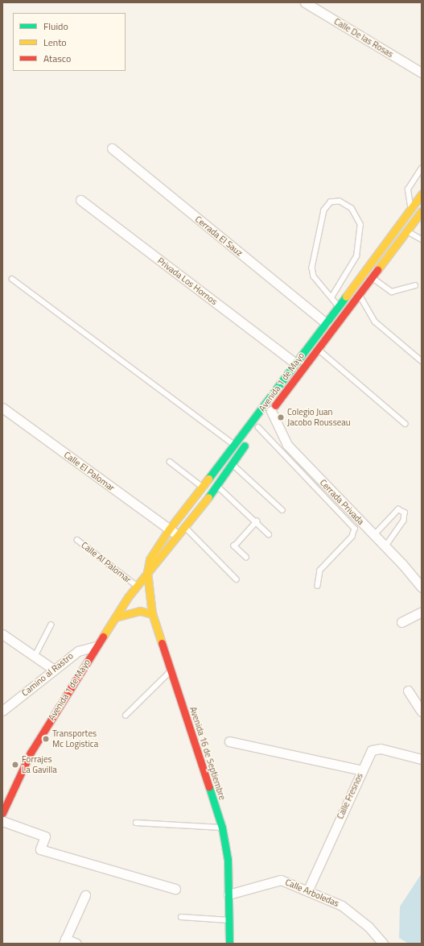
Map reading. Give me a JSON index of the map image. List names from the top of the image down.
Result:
{
  "streets": {
    "main road": ["Avenida 1 de Mayo", "Avenida 16 de Septiembre"],
    "street": [
      "Calle De las Rosas",
      "Cerrada El Sauz",
      "Privada Los Hornos",
      "Calle El Palomar",
      "Cerrada Privada",
      "Camino al Rastro",
      "Calle Fresnos",
      "Calle Arboledas"
    ],
    "lane": ["Calle Al Palomar"]
  },
  "crossings": [
    ["Cerrada El Sauz", "Avenida 1 de Mayo"],
    ["Privada Los Hornos", "Avenida 1 de Mayo"],
    ["Avenida 1 de Mayo", "Calle El Palomar"],
    ["Avenida 1 de Mayo", "Cerrada Privada"],
    ["Avenida 1 de Mayo", "Calle Al Palomar"],
    ["Avenida 1 de Mayo", "Camino al Rastro"],
    ["Avenida 1 de Mayo", "Avenida 16 de Septiembre"],
    ["Avenida 16 de Septiembre", "Calle Arboledas"],
    ["Calle Fresnos", "Calle Arboledas"]
  ],
  "places": ["Colegio Juan Jacobo Rousseau", "Transportes Mc Logistica", "Forrajes La Gavilla"],
  "legend": ["Fluido", "Lento", "Atasco"]
}
